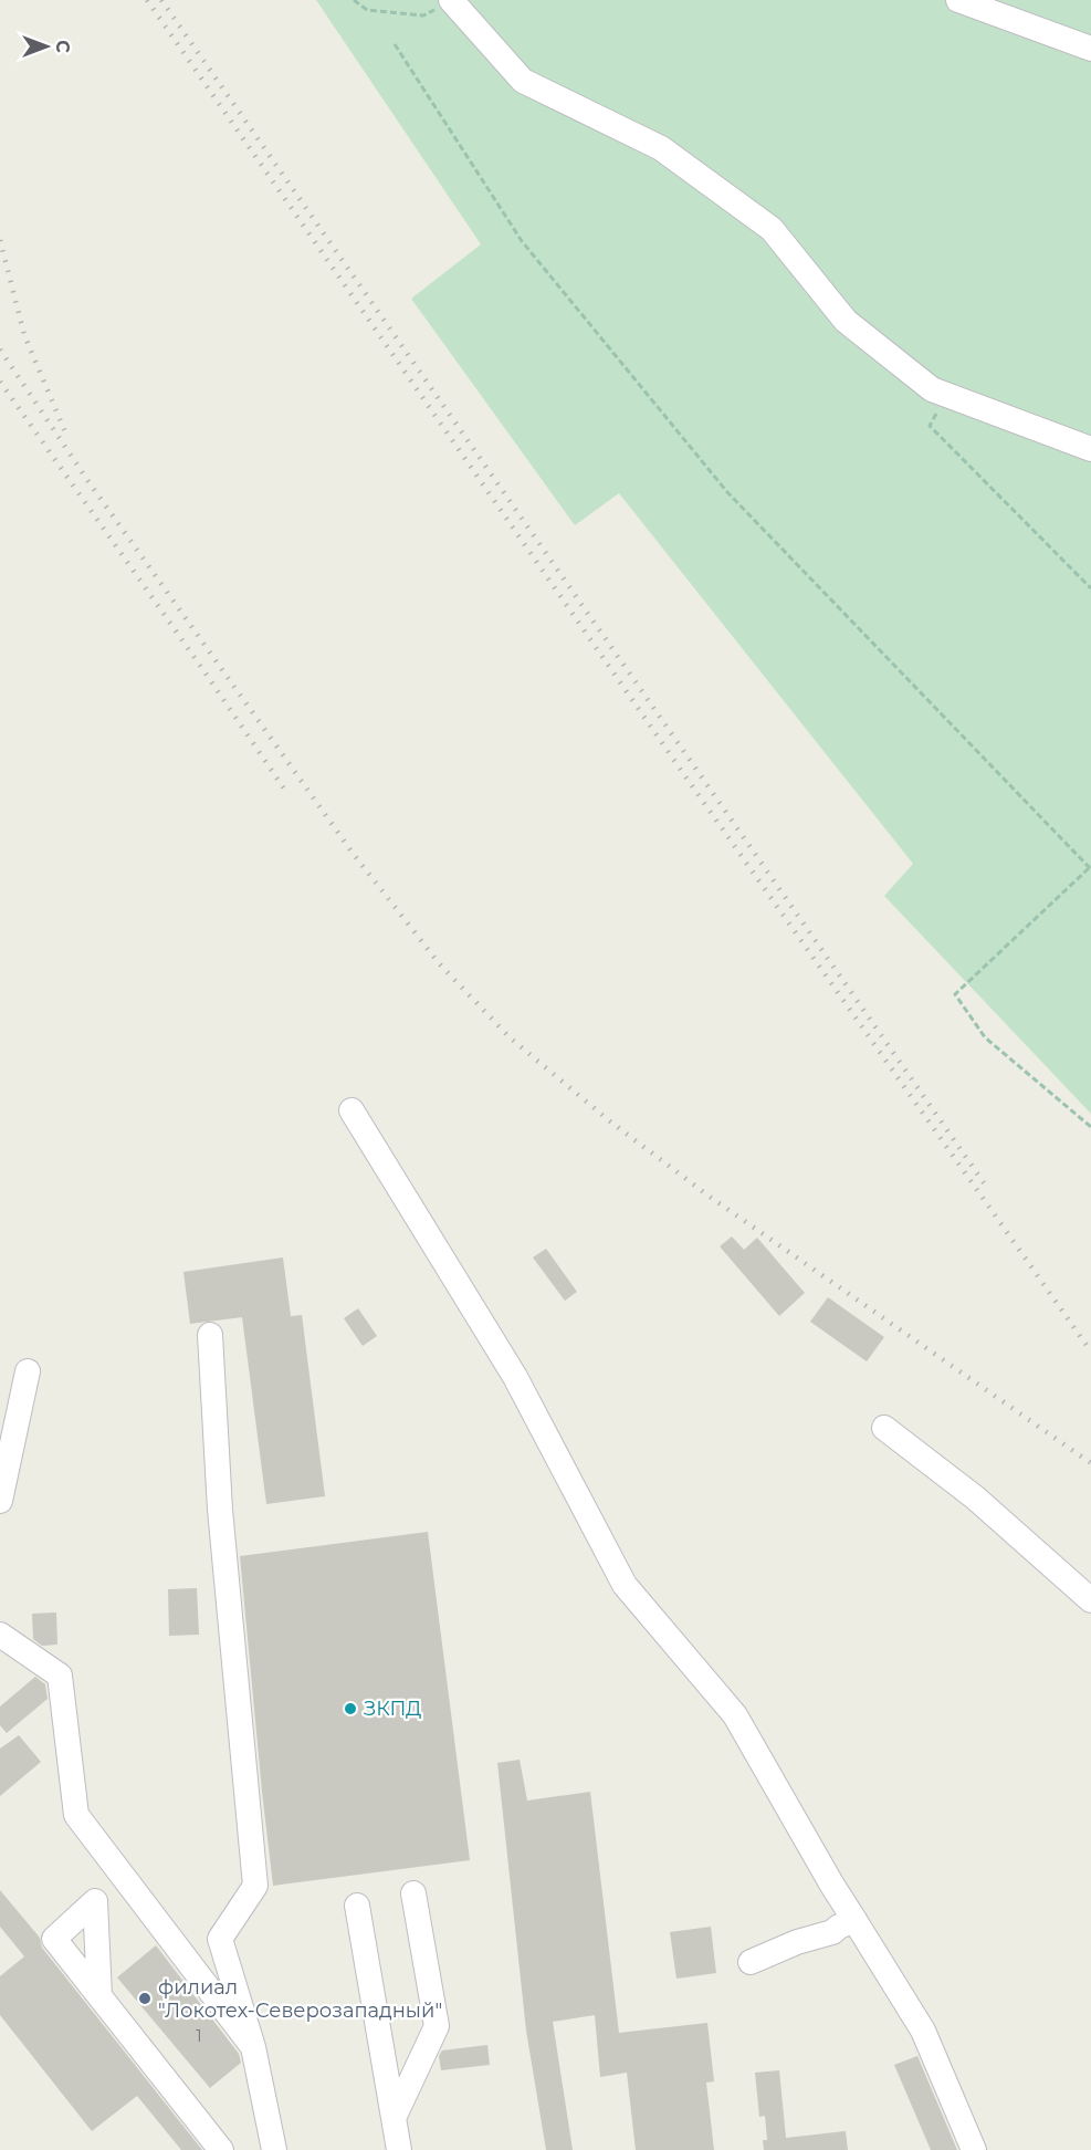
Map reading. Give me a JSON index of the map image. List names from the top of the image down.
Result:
{
  "places": ["ЗКПД", "филиал \"Локотех-Северозападный\""],
  "house_numbers": ["1"],
  "north": "right"
}
